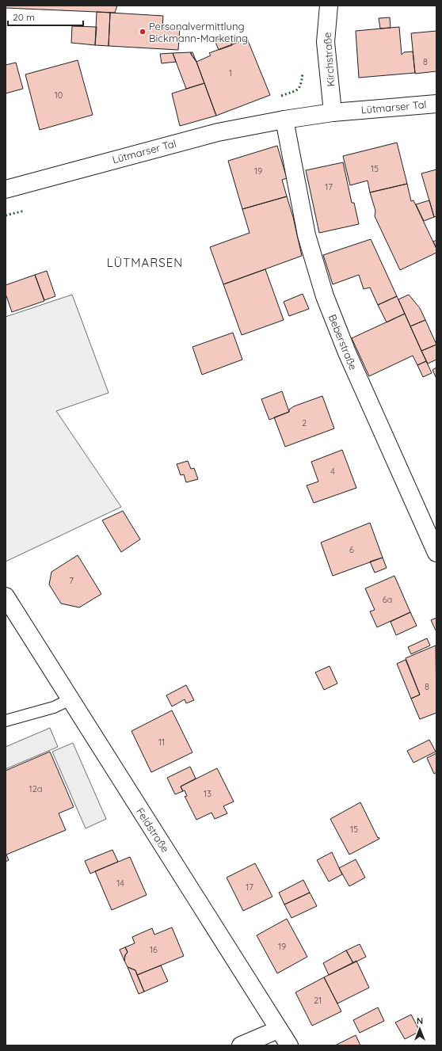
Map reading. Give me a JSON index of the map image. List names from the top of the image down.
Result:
{
  "streets": {
    "street": [
      "Kirchstraße",
      "Lütmarser Tal",
      "Beberstraße",
      "Feldstraße"
    ]
  },
  "crossings": [
    ["Kirchstraße", "Lütmarser Tal"],
    ["Lütmarser Tal", "Beberstraße"]
  ],
  "districts": ["LÜTMARSEN"],
  "places": ["Personalvermittlung Bickmann-Marketing"],
  "house_numbers": [
    "8",
    "1",
    "10",
    "15",
    "19",
    "17",
    "2",
    "4",
    "6",
    "7",
    "6a",
    "8",
    "11",
    "12a",
    "13",
    "15",
    "14",
    "17",
    "19",
    "16",
    "21"
  ],
  "scale_bar": "20 m",
  "north": "top"
}
